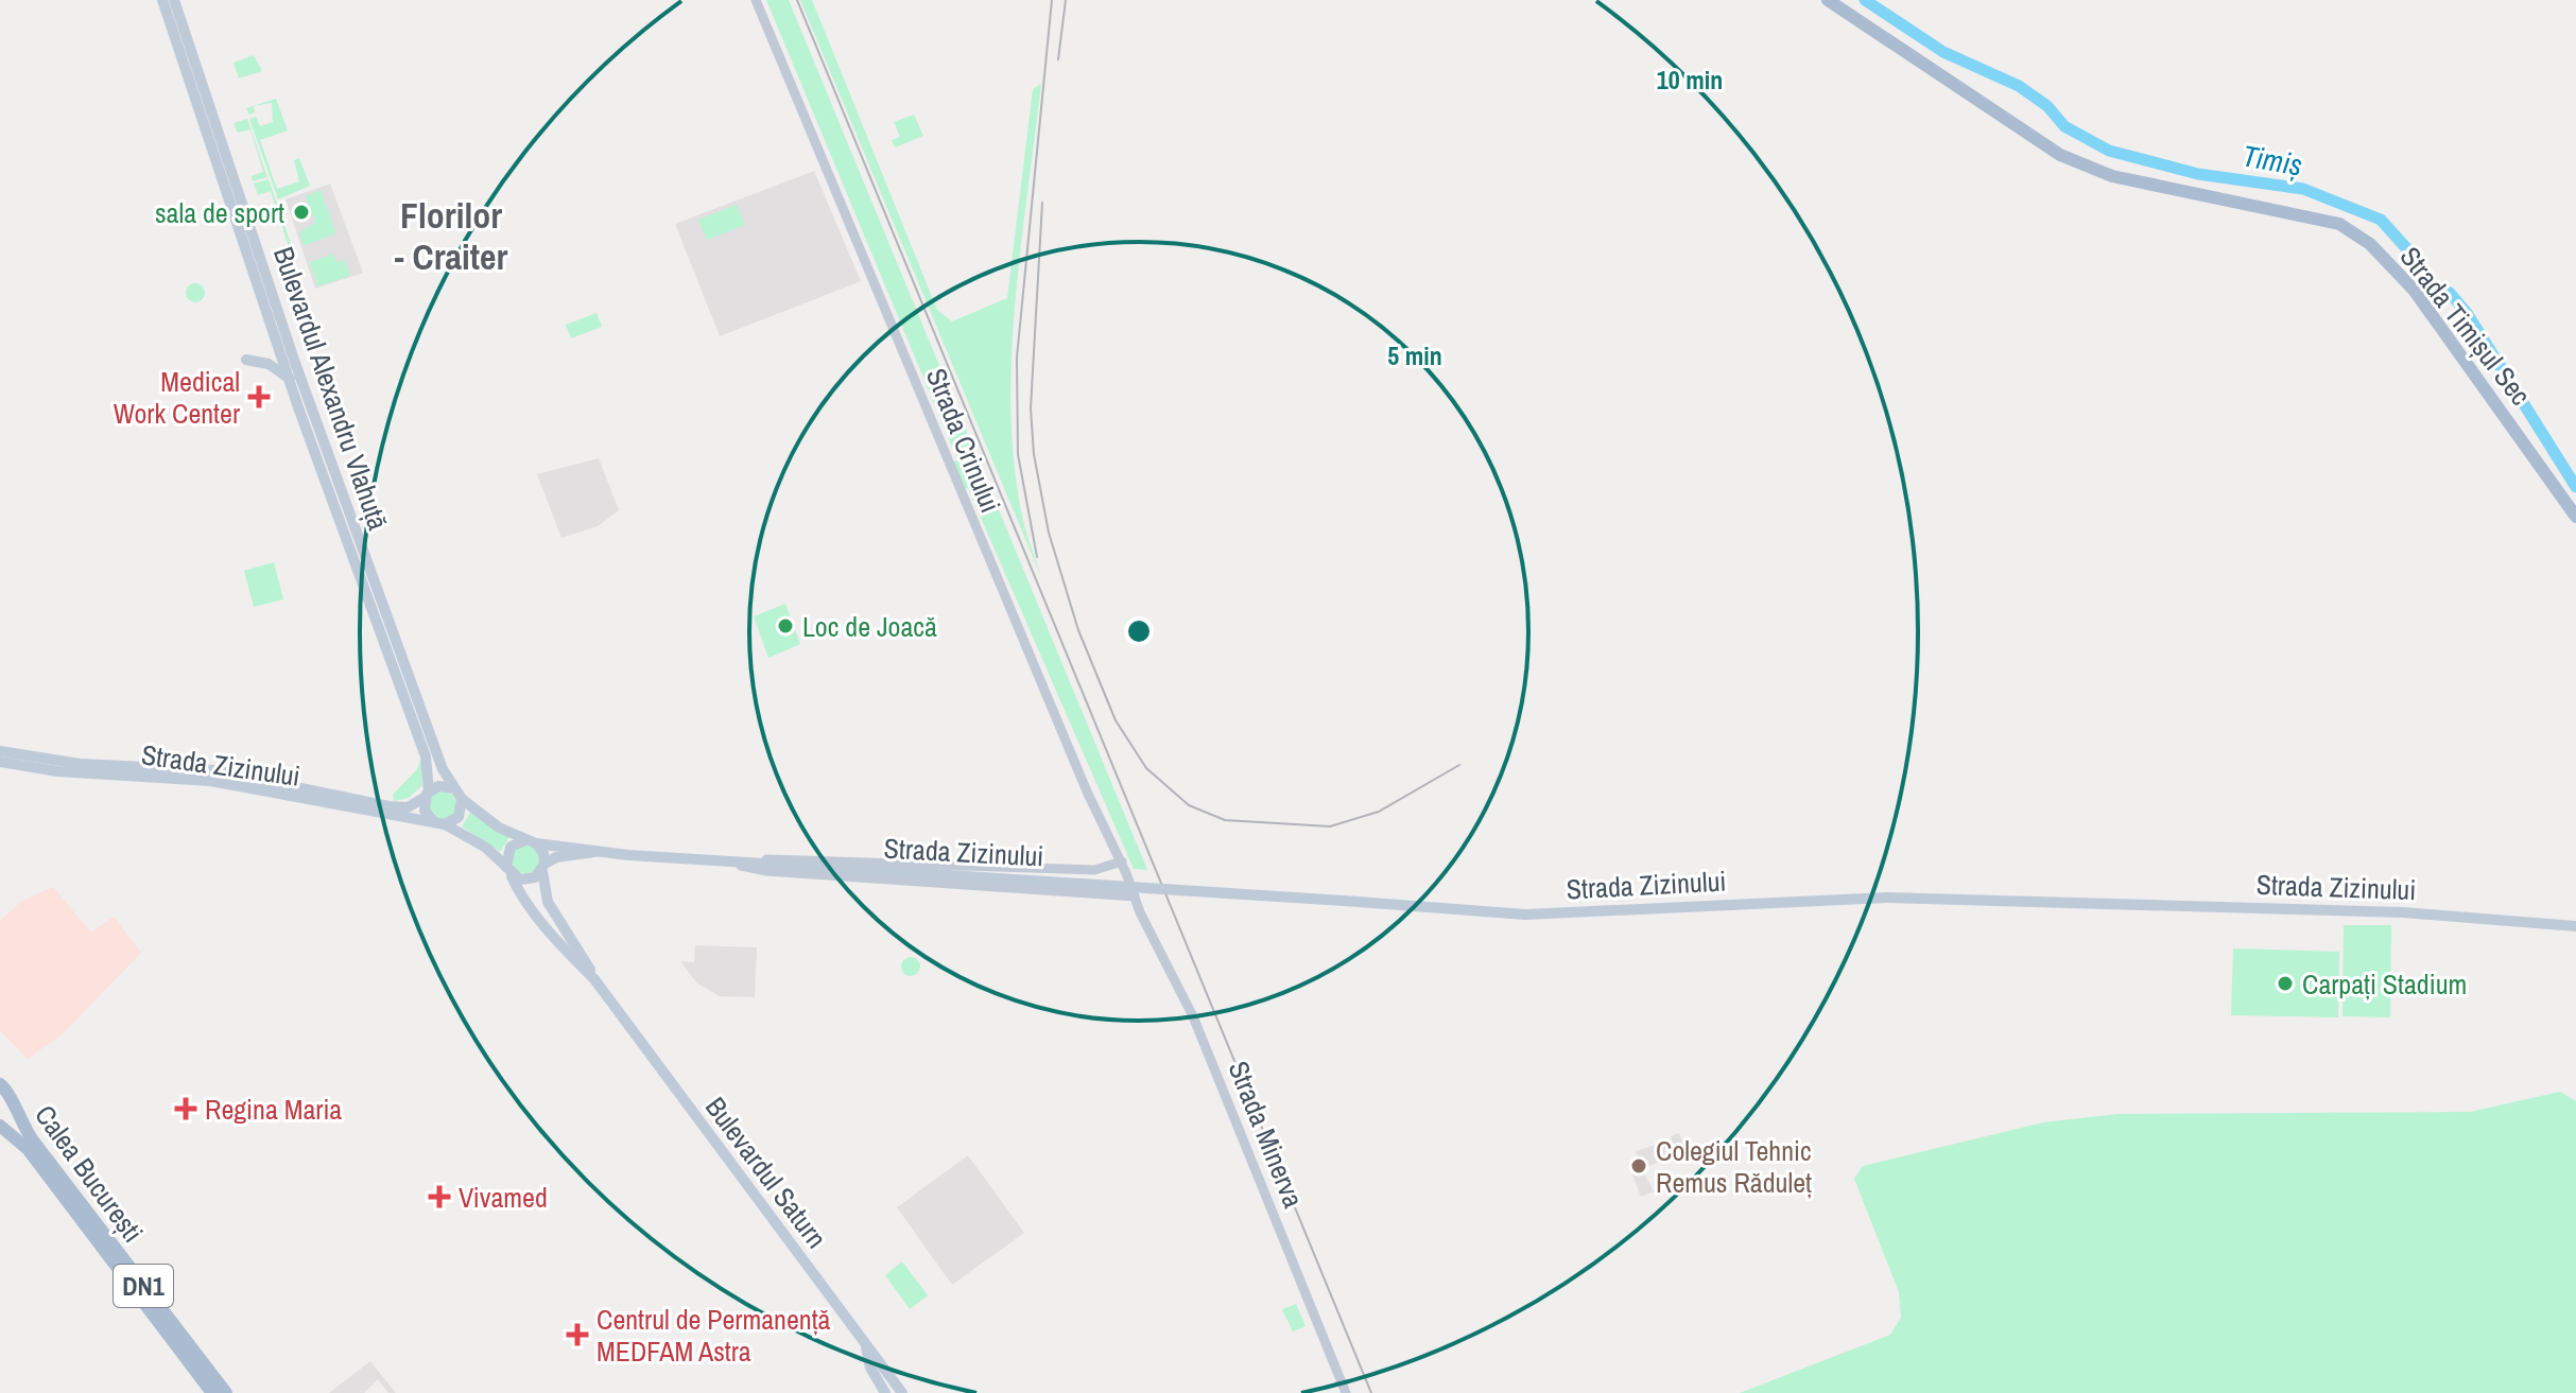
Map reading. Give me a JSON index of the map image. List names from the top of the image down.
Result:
{
  "streets": {
    "main road": [
      "Strada Timișul Sec",
      "Bulevardul Alexandru Vlahuță",
      "Strada Zizinului",
      "Bulevardul Saturn",
      "Calea București",
      "DN1"
    ],
    "street": ["Strada Crinului", "Strada Minerva"]
  },
  "crossings": [
    ["Bulevardul Alexandru Vlahuță", "Strada Zizinului"],
    ["Strada Crinului", "Strada Zizinului"],
    ["Strada Crinului", "Strada Minerva"],
    ["Strada Zizinului", "Strada Minerva"],
    ["Strada Zizinului", "Bulevardul Saturn"],
    ["Calea București", "DN1"]
  ],
  "districts": ["Florilor - Craiter"],
  "water": ["Timiș"],
  "places": {
    "other": [
      "sala de sport",
      "Loc de Joacă",
      "Carpați Stadium",
      "Colegiul Tehnic Remus Răduleț"
    ],
    "health": [
      "Medical Work Center",
      "Regina Maria",
      "Vivamed",
      "Centrul de Permanență MEDFAM Astra"
    ]
  },
  "rings": ["10 min", "5 min"]
}
